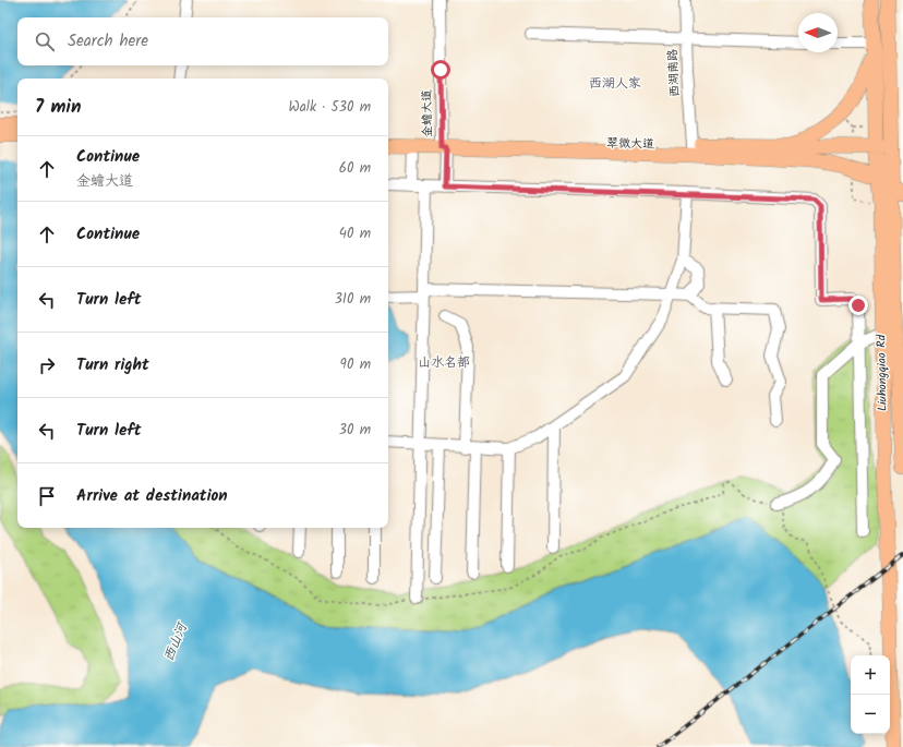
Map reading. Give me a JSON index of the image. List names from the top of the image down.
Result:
{
  "streets": {
    "main road": ["翠微大道", "Liuhongqiao Rd"],
    "street": ["西湖南路", "金蟾大道"]
  },
  "crossings": [
    ["西湖南路", "翠微大道"],
    ["金蟾大道", "翠微大道"],
    ["翠微大道", "Liuhongqiao Rd"]
  ],
  "districts": ["西湖人家", "山水名都"],
  "water": ["西山河"],
  "north": "left",
  "page": {
    "search": "Search here",
    "heading": ["7 min", "Walk · 530 m"],
    "list": [
      ["Continue", "金蟾大道", "60 m"],
      ["Continue", "40 m"],
      ["Turn left", "310 m"],
      ["Turn right", "90 m"],
      ["Turn left", "30 m"],
      "Arrive at destination"
    ],
    "map_buttons": ["+", "−"]
  }
}
